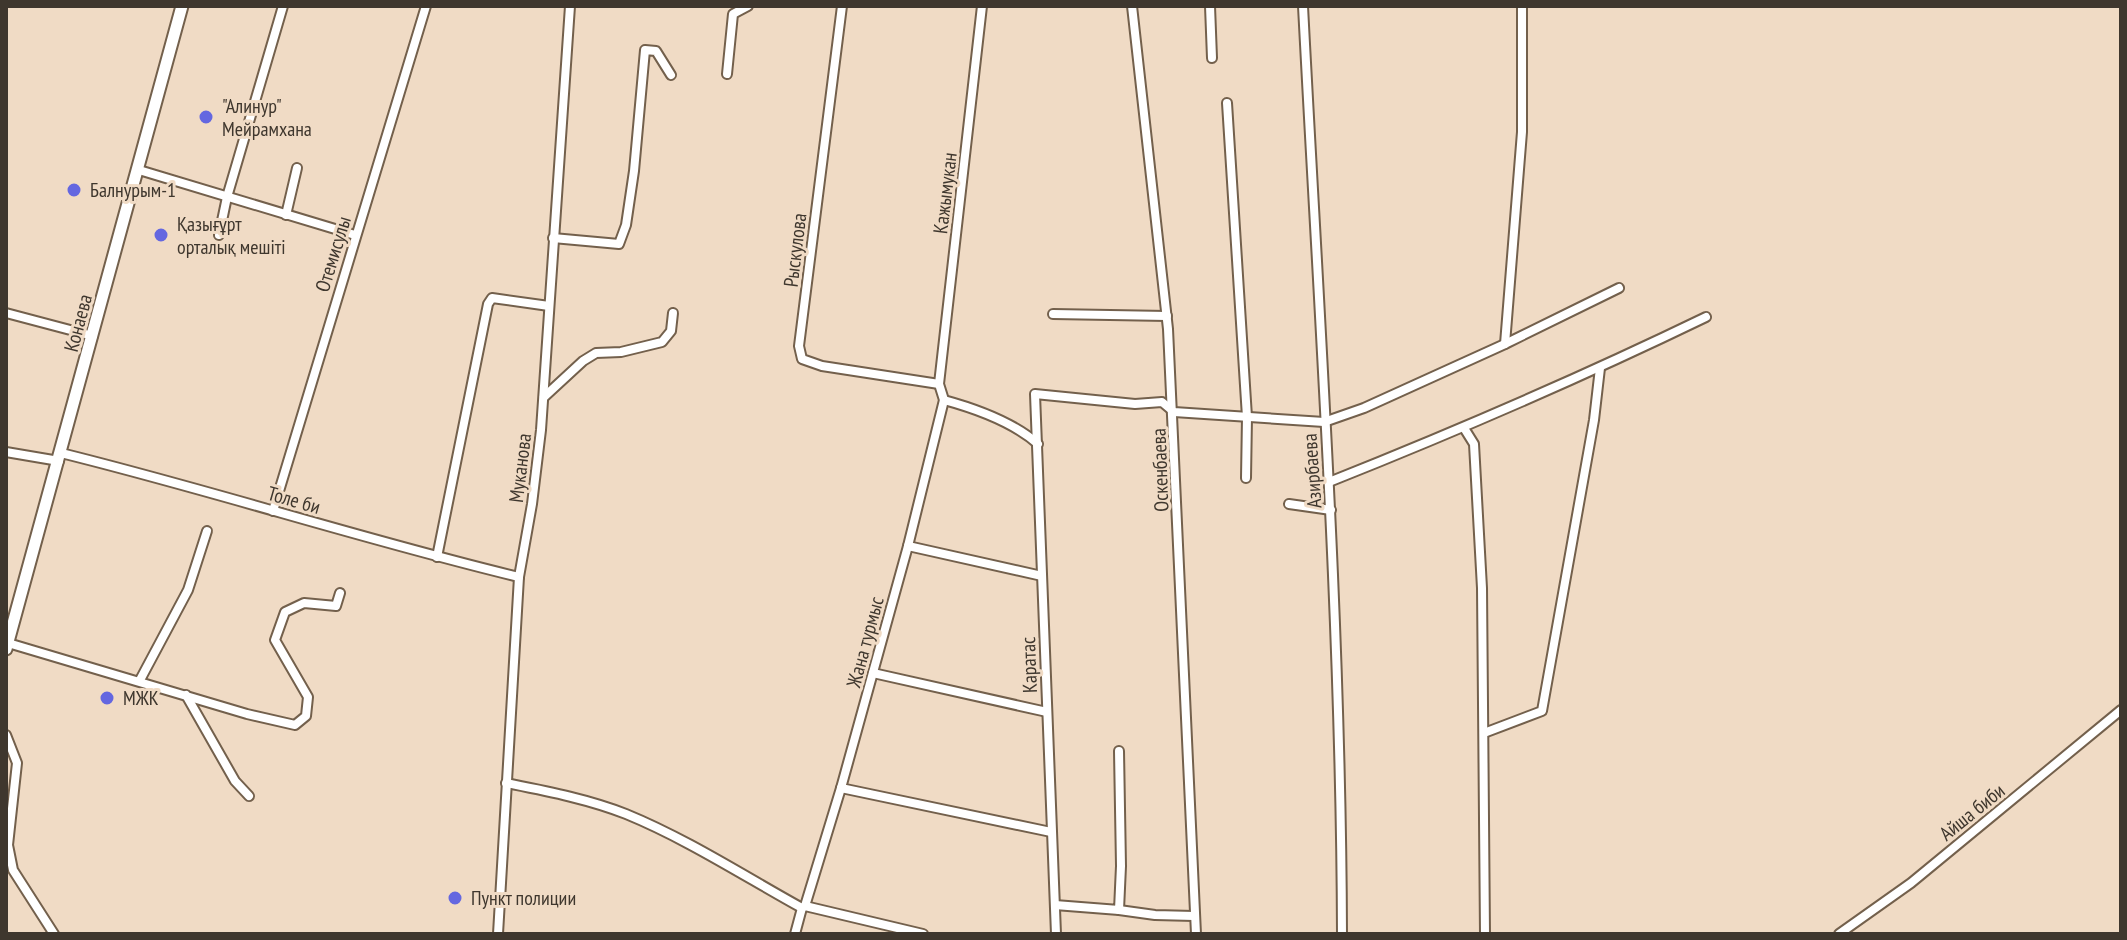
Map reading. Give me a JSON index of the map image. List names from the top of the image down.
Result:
{
  "streets": {
    "main road": ["Конаева"],
    "street": [
      "Кажымукан",
      "Рыскулова",
      "Отемисулы",
      "Муканова",
      "Оскенбаева",
      "Азирбаева",
      "Толе би",
      "Жана турмыс",
      "Каратас",
      "Айша биби"
    ]
  },
  "crossings": [
    ["Кажымукан", "Рыскулова"],
    ["Отемисулы", "Толе би"],
    ["Конаева", "Толе би"],
    ["Муканова", "Толе би"],
    ["Оскенбаева", "Каратас"]
  ],
  "places": [
    "\"Алинур\" Мейрамхана",
    "Балнурым-1",
    "Қазығұрт орталық мешіті",
    "МЖК",
    "Пункт полиции"
  ]
}
